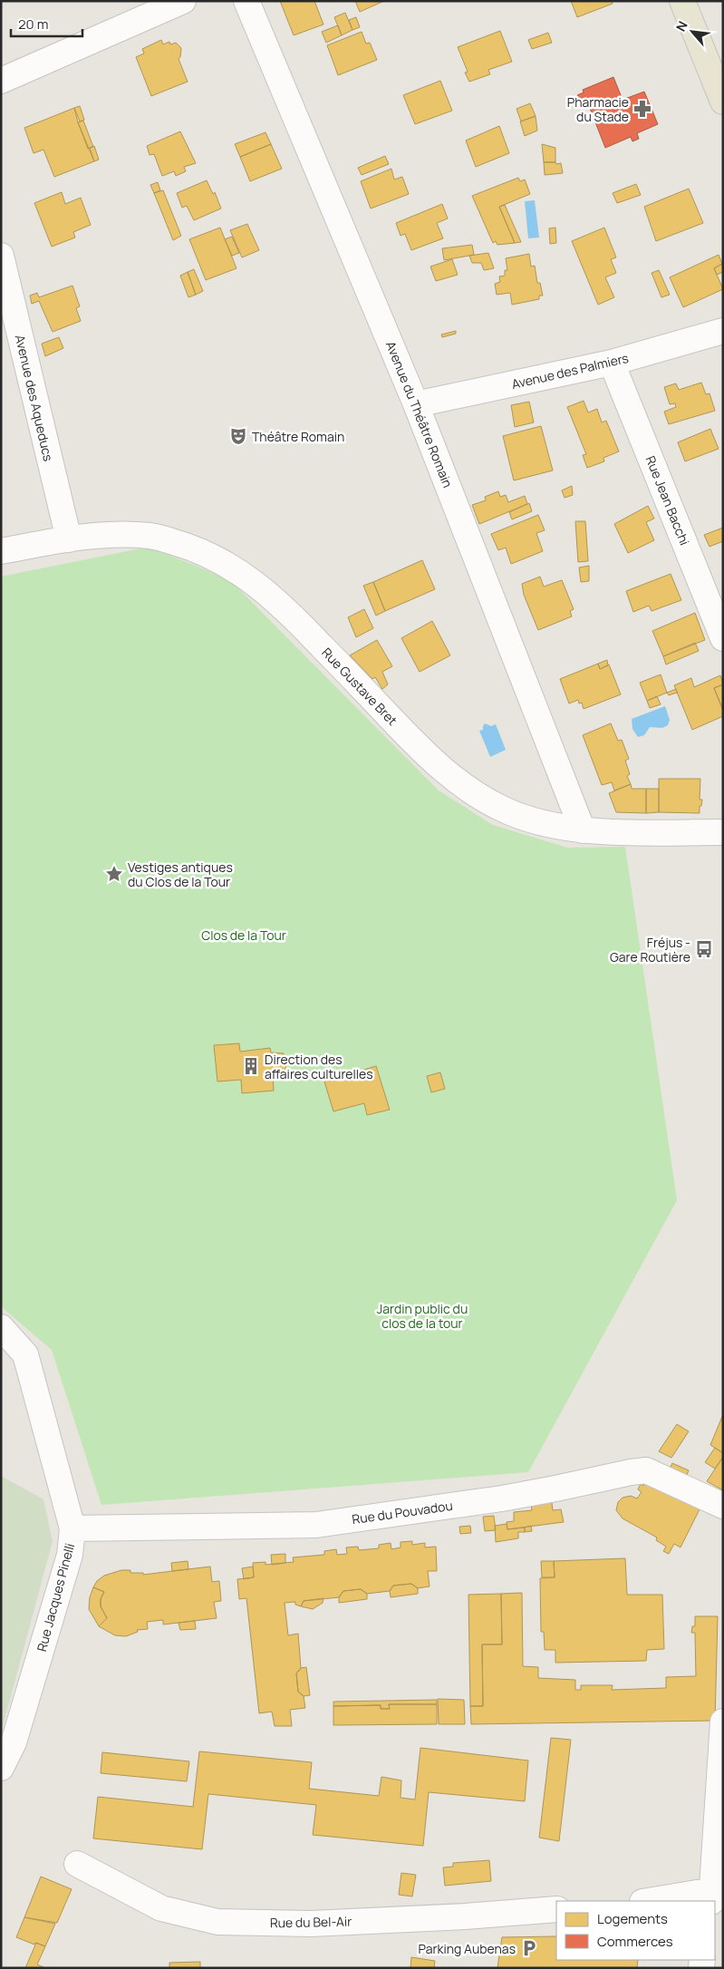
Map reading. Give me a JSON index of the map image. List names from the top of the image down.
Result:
{
  "streets": {
    "street": [
      "Avenue des Palmiers",
      "Avenue des Aqueducs",
      "Avenue du Théâtre Romain",
      "Rue Jean Bacchi",
      "Rue Gustave Bret",
      "Rue du Pouvadou",
      "Rue Jacques Pinelli",
      "Rue du Bel-Air"
    ]
  },
  "crossings": [
    ["Avenue des Palmiers", "Avenue du Théâtre Romain"],
    ["Avenue des Palmiers", "Rue Jean Bacchi"],
    ["Avenue des Aqueducs", "Rue Gustave Bret"],
    ["Avenue du Théâtre Romain", "Rue Gustave Bret"],
    ["Rue du Pouvadou", "Rue Jacques Pinelli"]
  ],
  "parks": ["Clos de la Tour", "Jardin public du clos de la tour"],
  "places": {
    "pharmacy": ["Pharmacie du Stade"],
    "theatre": ["Théâtre Romain"],
    "place": ["Vestiges antiques du Clos de la Tour"],
    "bus stop": ["Fréjus - Gare Routière"],
    "building": ["Direction des affaires culturelles"],
    "parking": ["Parking Aubenas"]
  },
  "legend": ["Logements", "Commerces"],
  "scale_bar": "20 m",
  "north": "top left"
}
